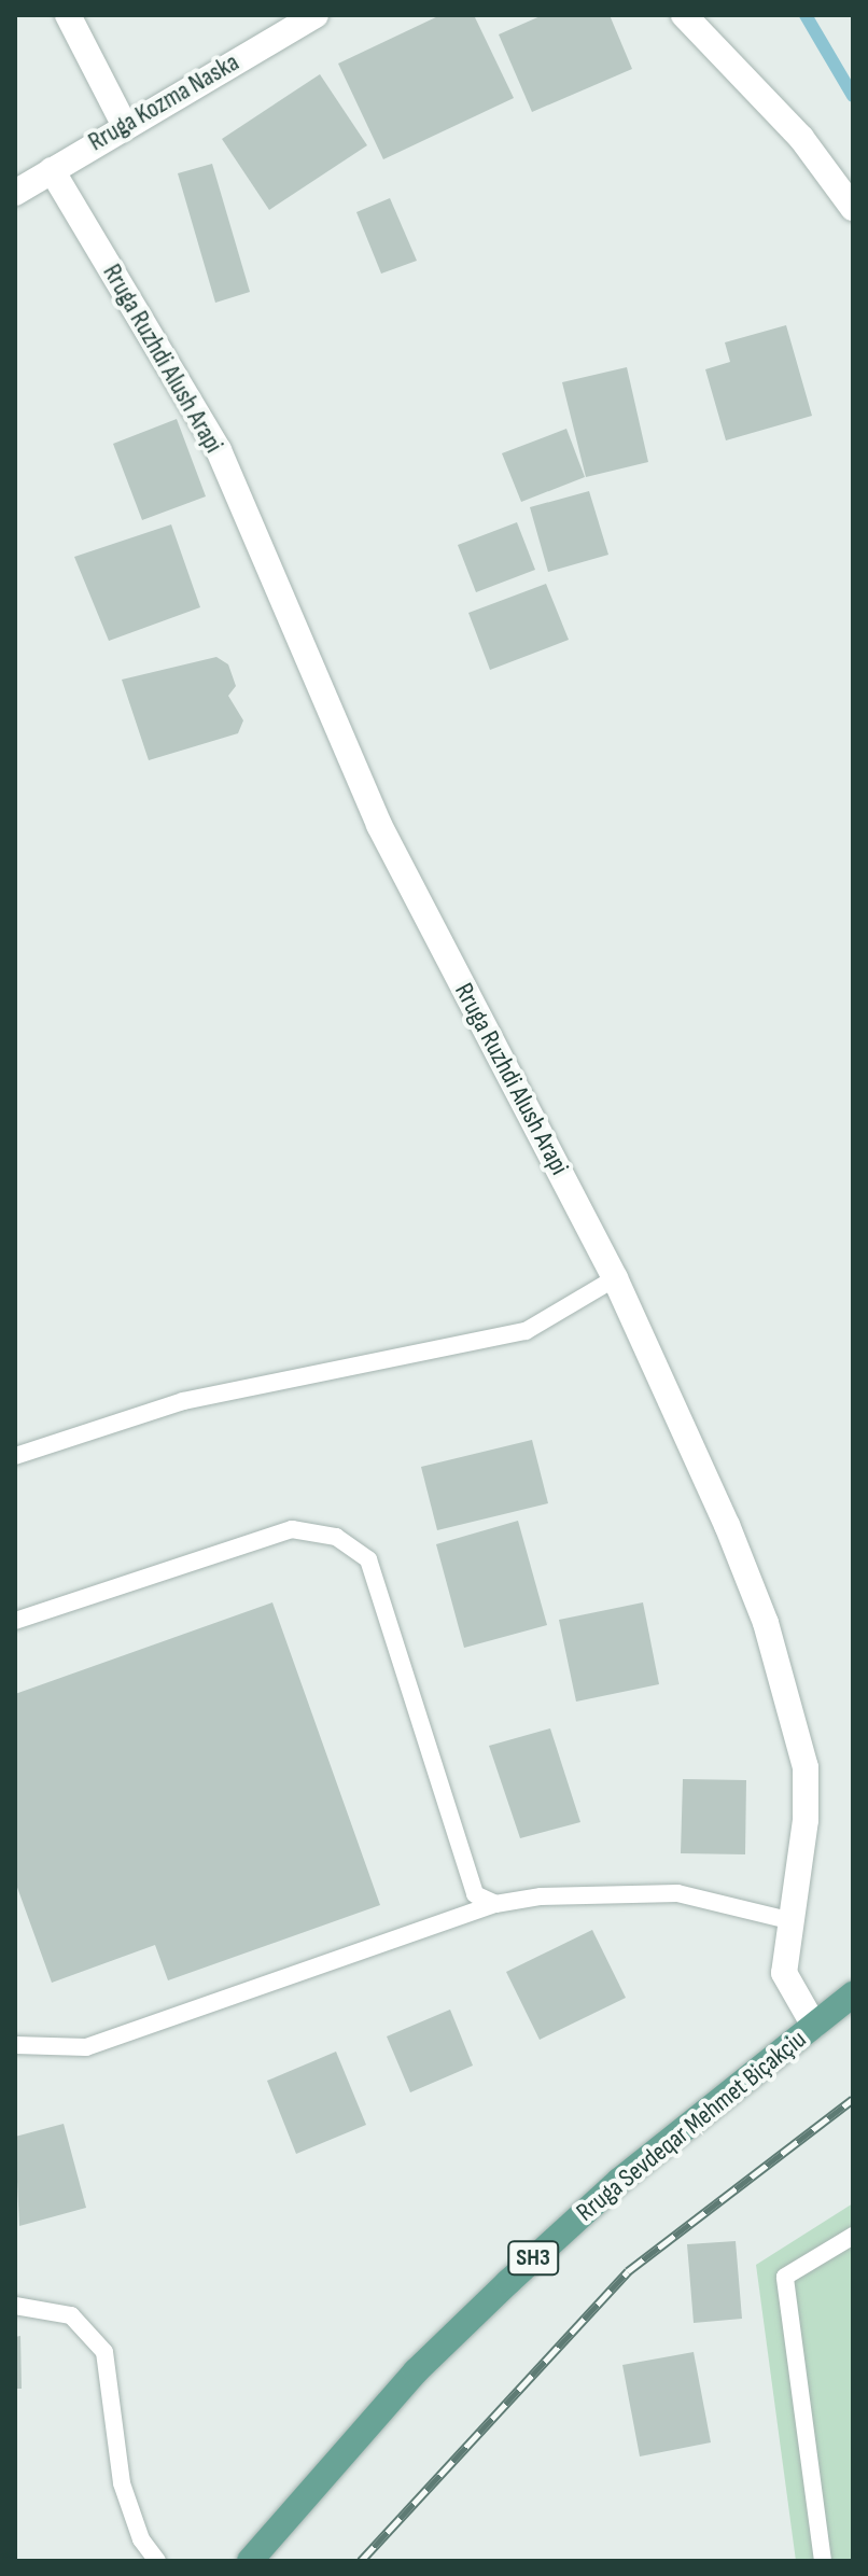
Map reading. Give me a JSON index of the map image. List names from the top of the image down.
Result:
{
  "streets": {
    "main road": ["Rruga Sevdeqar Mehmet Biçakçiu", "SH3"],
    "street": ["Rruga Kozma Naska", "Rruga Ruzhdi Alush Arapi"]
  },
  "crossings": [
    ["Rruga Kozma Naska", "Rruga Ruzhdi Alush Arapi"],
    ["Rruga Ruzhdi Alush Arapi", "Rruga Sevdeqar Mehmet Biçakçiu"]
  ]
}
